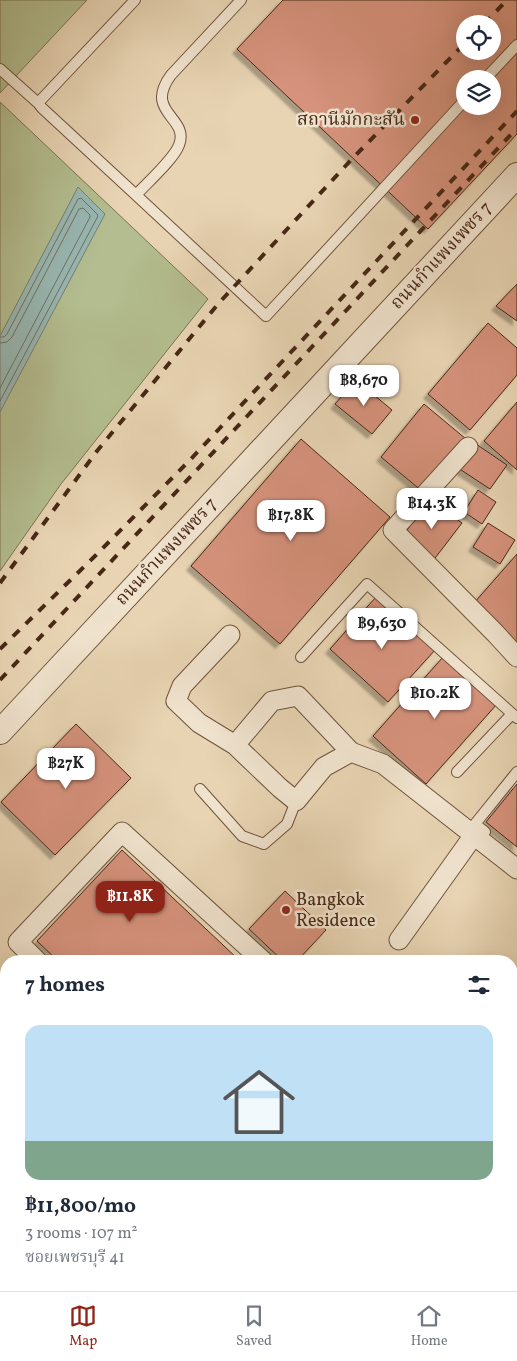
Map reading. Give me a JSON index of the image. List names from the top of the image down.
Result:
{
  "streets": {
    "street": ["ถนนกำแพงเพชร 7"]
  },
  "places": ["สถานีมักกะสัน", "Bangkok Residence"],
  "page": {
    "price": [
      "฿8,670",
      "฿14.3K",
      "฿17.8K",
      "฿9,630",
      "฿10.2K",
      "฿27K",
      "฿11.8K"
    ],
    "heading": "7 homes",
    "list": [
      {
        "name": "฿11,800/mo",
        "note": "3 rooms · 107 m² · ซอยเพชรบุรี 41"
      }
    ],
    "tabs": ["Map", "Saved", "Home"]
  }
}
